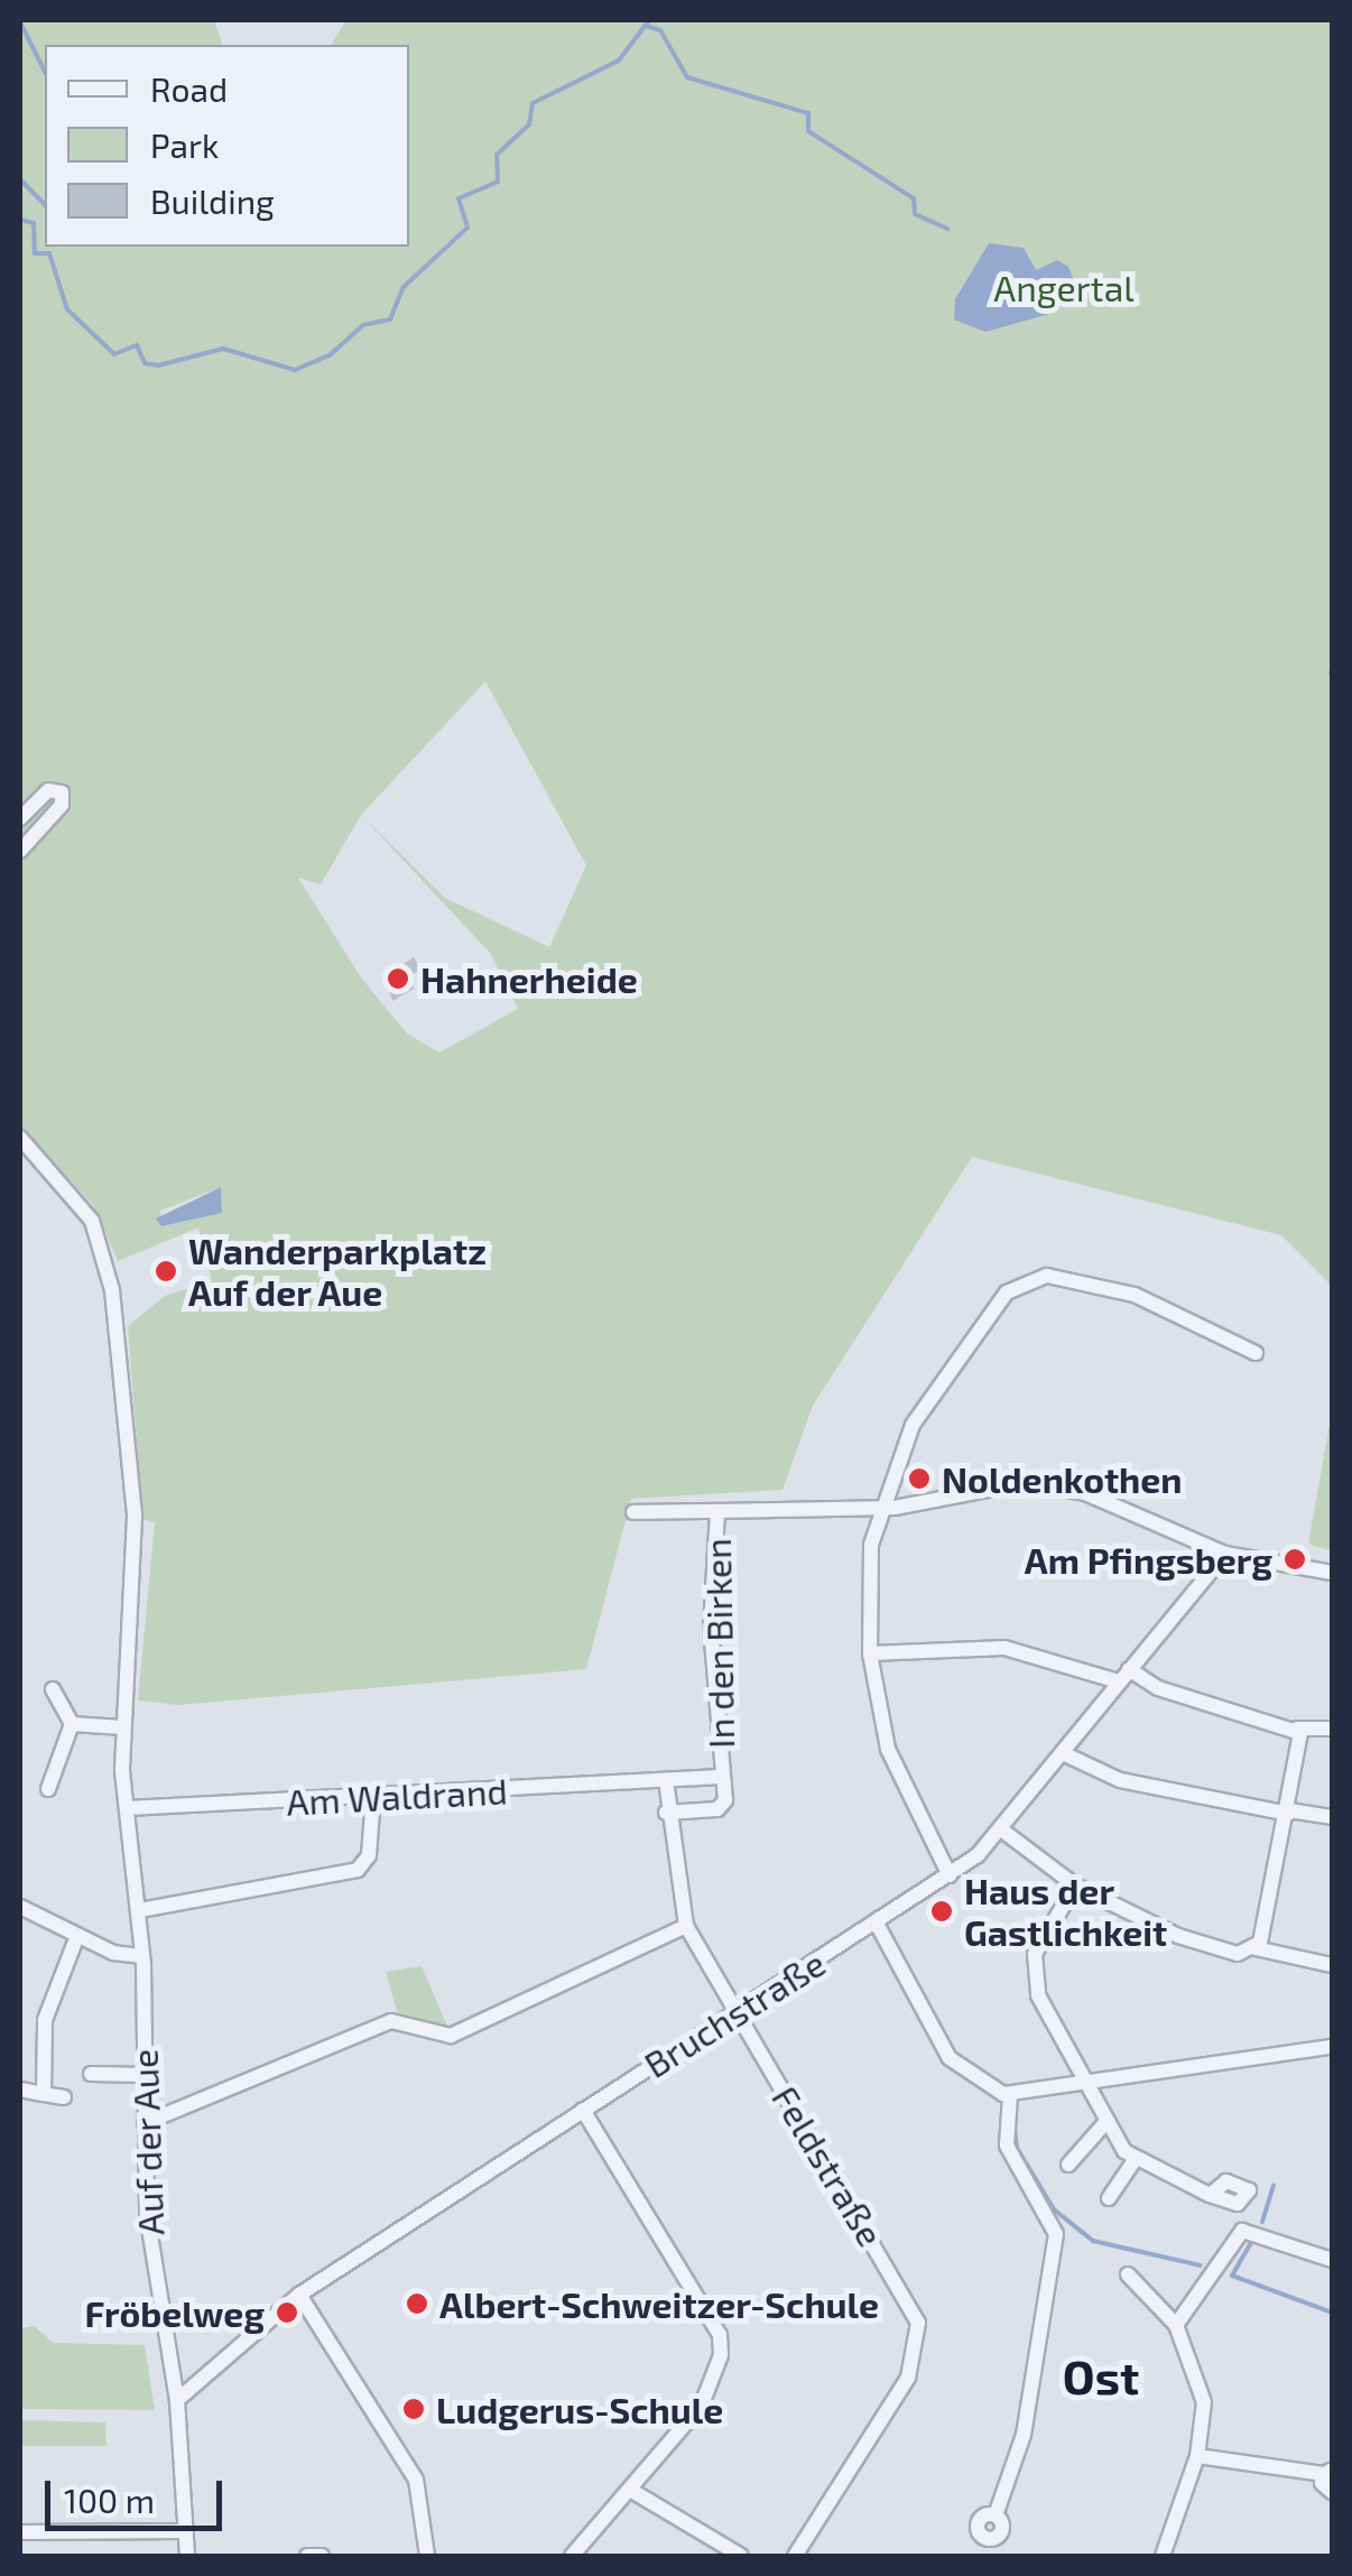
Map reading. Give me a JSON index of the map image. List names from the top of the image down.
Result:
{
  "streets": {
    "street": [
      "In den Birken",
      "Am Waldrand",
      "Bruchstraße",
      "Auf der Aue",
      "Feldstraße"
    ]
  },
  "crossings": [
    ["In den Birken", "Am Waldrand"],
    ["In den Birken", "Bruchstraße"],
    ["In den Birken", "Feldstraße"],
    ["Am Waldrand", "Auf der Aue"],
    ["Bruchstraße", "Auf der Aue"],
    ["Bruchstraße", "Feldstraße"]
  ],
  "districts": ["Ost"],
  "parks": ["Angertal"],
  "places": [
    "Hahnerheide",
    "Wanderparkplatz Auf der Aue",
    "Noldenkothen",
    "Am Pfingsberg",
    "Haus der Gastlichkeit",
    "Albert-Schweitzer-Schule",
    "Fröbelweg",
    "Ludgerus-Schule"
  ],
  "legend": ["Road", "Park", "Building"],
  "scale_bar": "100 m"
}
